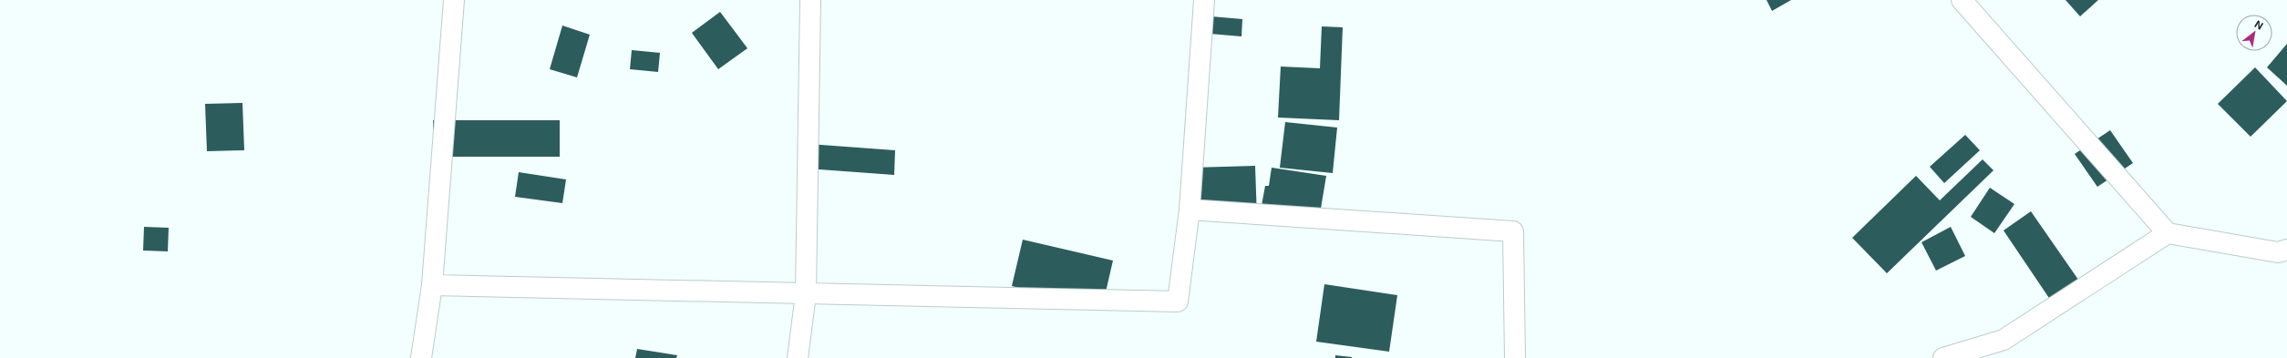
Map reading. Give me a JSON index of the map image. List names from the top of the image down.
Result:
{
  "north": "top right"
}
